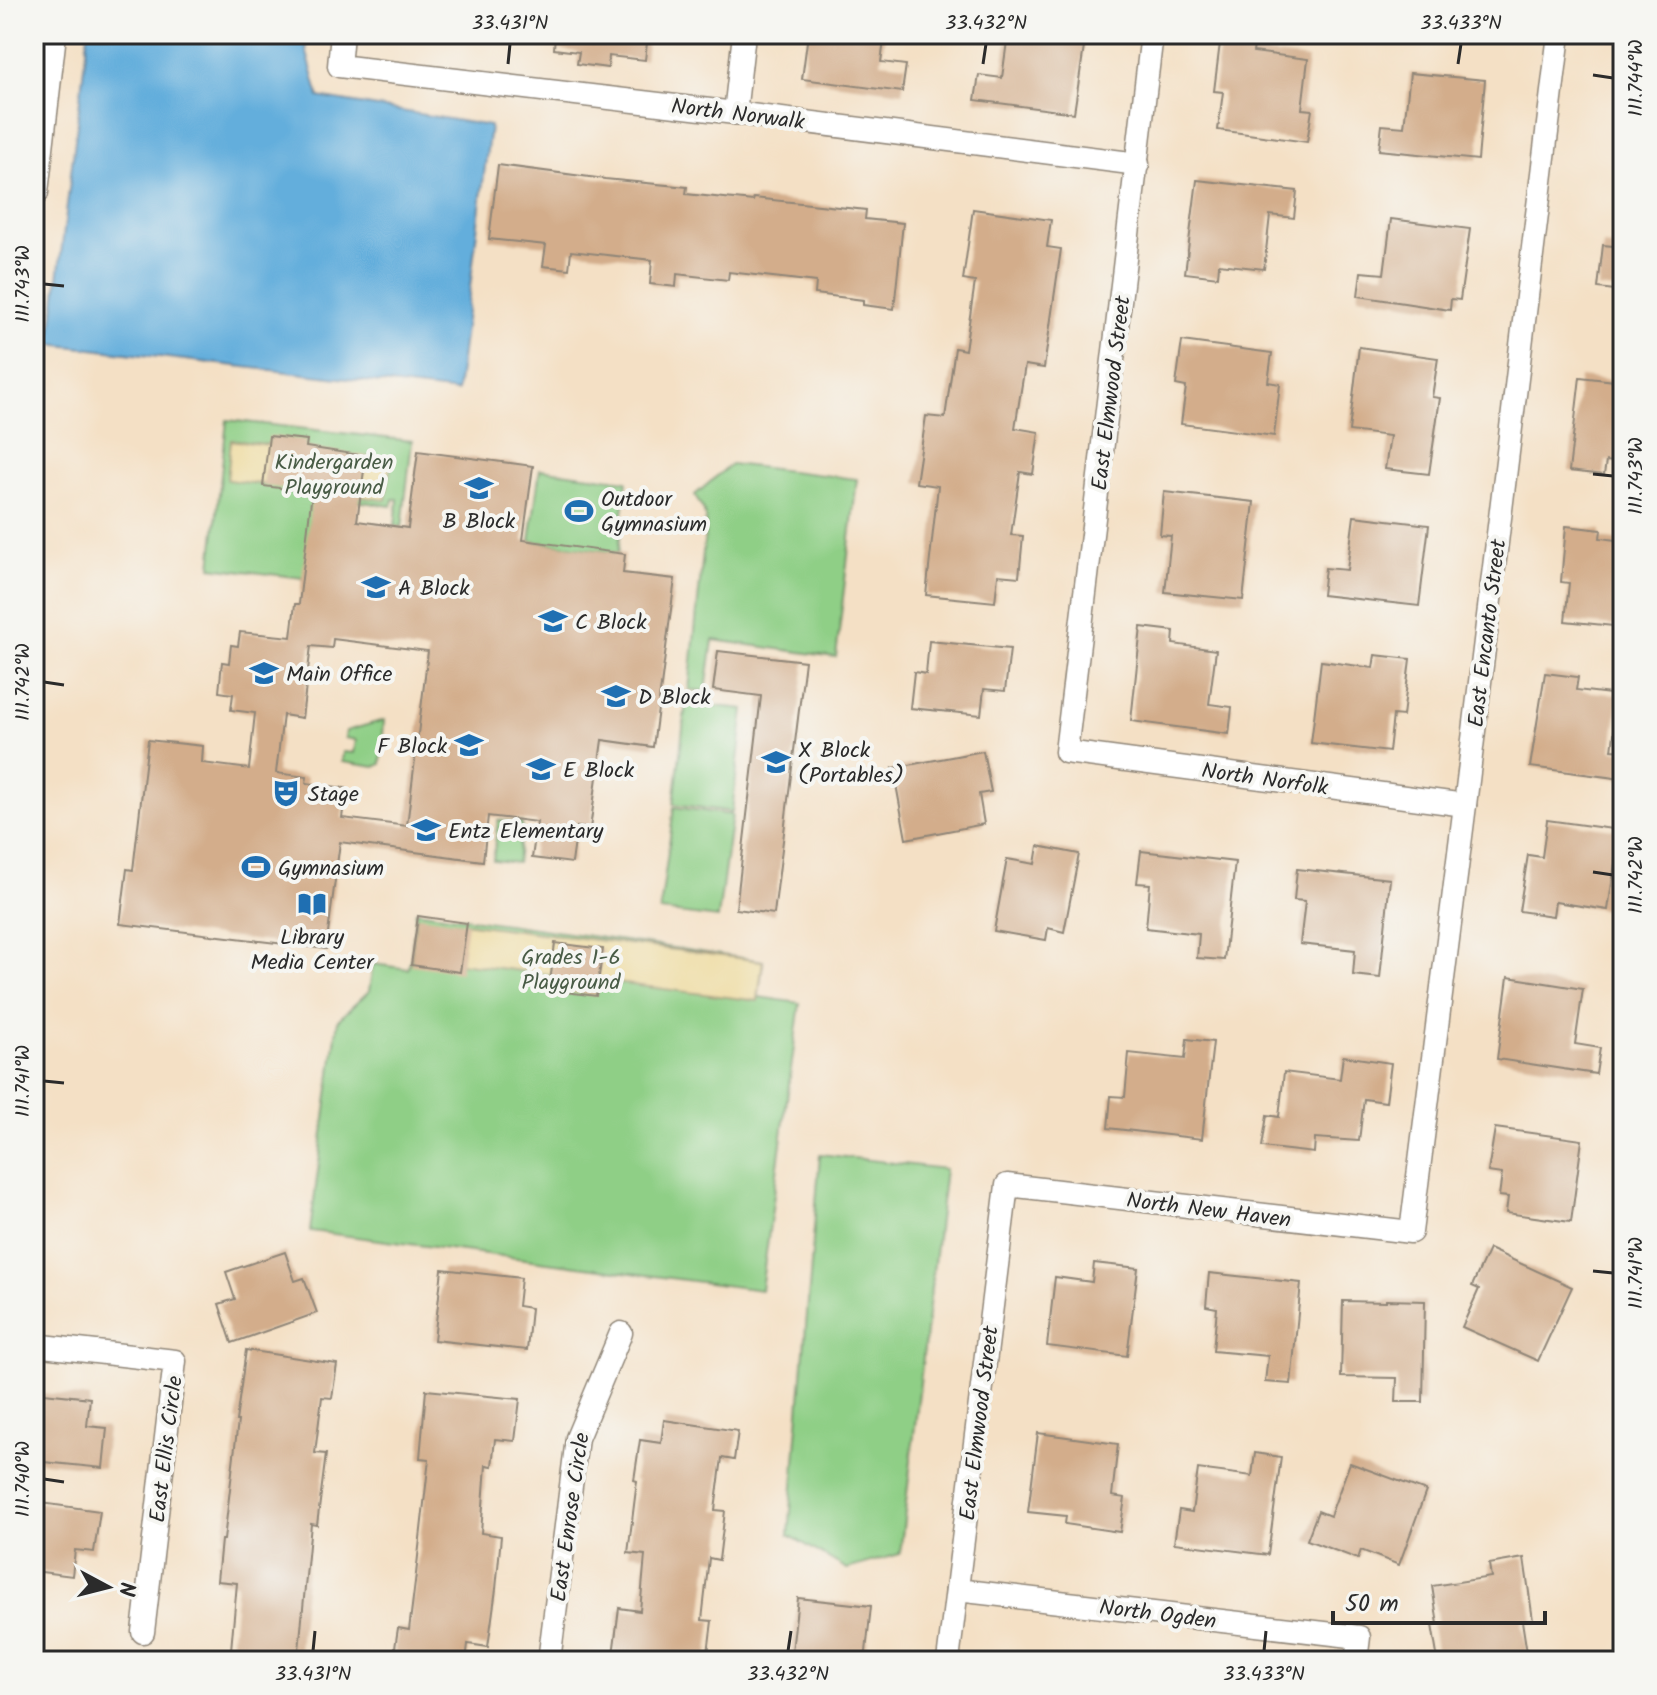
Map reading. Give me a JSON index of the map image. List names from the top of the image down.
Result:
{
  "streets": {
    "street": [
      "North Norwalk",
      "East Elmwood Street",
      "East Encanto Street",
      "North Norfolk",
      "North New Haven",
      "East Ellis Circle",
      "East Enrose Circle",
      "North Ogden"
    ]
  },
  "crossings": [
    ["North Norwalk", "East Elmwood Street"],
    ["East Elmwood Street", "North Norfolk"],
    ["East Elmwood Street", "North New Haven"],
    ["East Elmwood Street", "North Ogden"],
    ["East Encanto Street", "North Norfolk"],
    ["East Encanto Street", "North New Haven"]
  ],
  "parks": ["Kindergarden Playground", "Grades 1-6 Playground"],
  "places": {
    "school or university": [
      "B Block",
      "A Block",
      "C Block",
      "Main Office",
      "D Block",
      "F Block",
      "X Block (Portables)",
      "E Block",
      "Entz Elementary"
    ],
    "sports": ["Outdoor Gymnasium", "Gymnasium"],
    "theatre": ["Stage"],
    "library": ["Library Media Center"]
  },
  "scale_bar": "50 m",
  "north": "right",
  "coordinates": [
    "33.431°N",
    "33.432°N",
    "33.433°N",
    "111.744°W",
    "111.743°W",
    "111.742°W",
    "111.741°W",
    "111.740°W"
  ]
}
